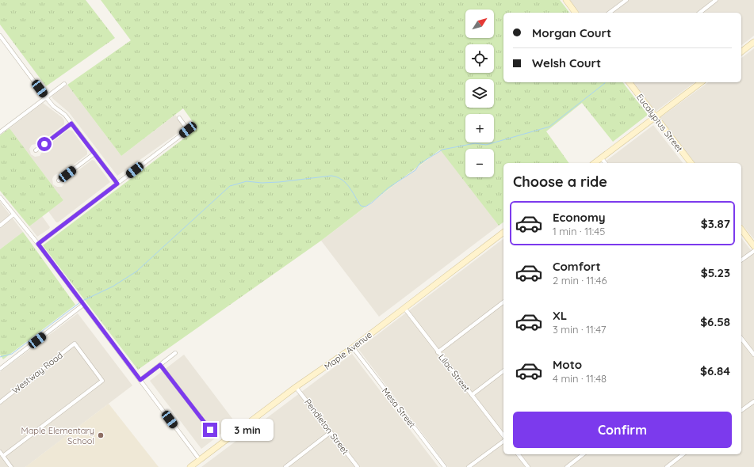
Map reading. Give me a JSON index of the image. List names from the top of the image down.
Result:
{
  "streets": {
    "street": [
      "Eucalyptus Street",
      "Maple Avenue",
      "Westway Road",
      "Lilac Street",
      "Mesa Street",
      "Pendleton Street"
    ]
  },
  "crossings": [
    ["Maple Avenue", "Lilac Street"],
    ["Maple Avenue", "Mesa Street"],
    ["Maple Avenue", "Pendleton Street"]
  ],
  "places": ["Maple Elementary School"],
  "north": "top right",
  "page": {
    "map_buttons": ["+", "−"],
    "banner": ["Morgan Court", "Welsh Court"],
    "heading": "Choose a ride",
    "list": [
      {
        "name": "Economy",
        "note": "1 min · 11:45",
        "value": "$3.87"
      },
      {
        "name": "Comfort",
        "note": "2 min · 11:46",
        "value": "$5.23"
      },
      {
        "name": "XL",
        "note": "3 min · 11:47",
        "value": "$6.58"
      },
      {
        "name": "Moto",
        "note": "4 min · 11:48",
        "value": "$6.84"
      }
    ],
    "buttons": "Confirm",
    "bubble": "3 min"
  }
}
